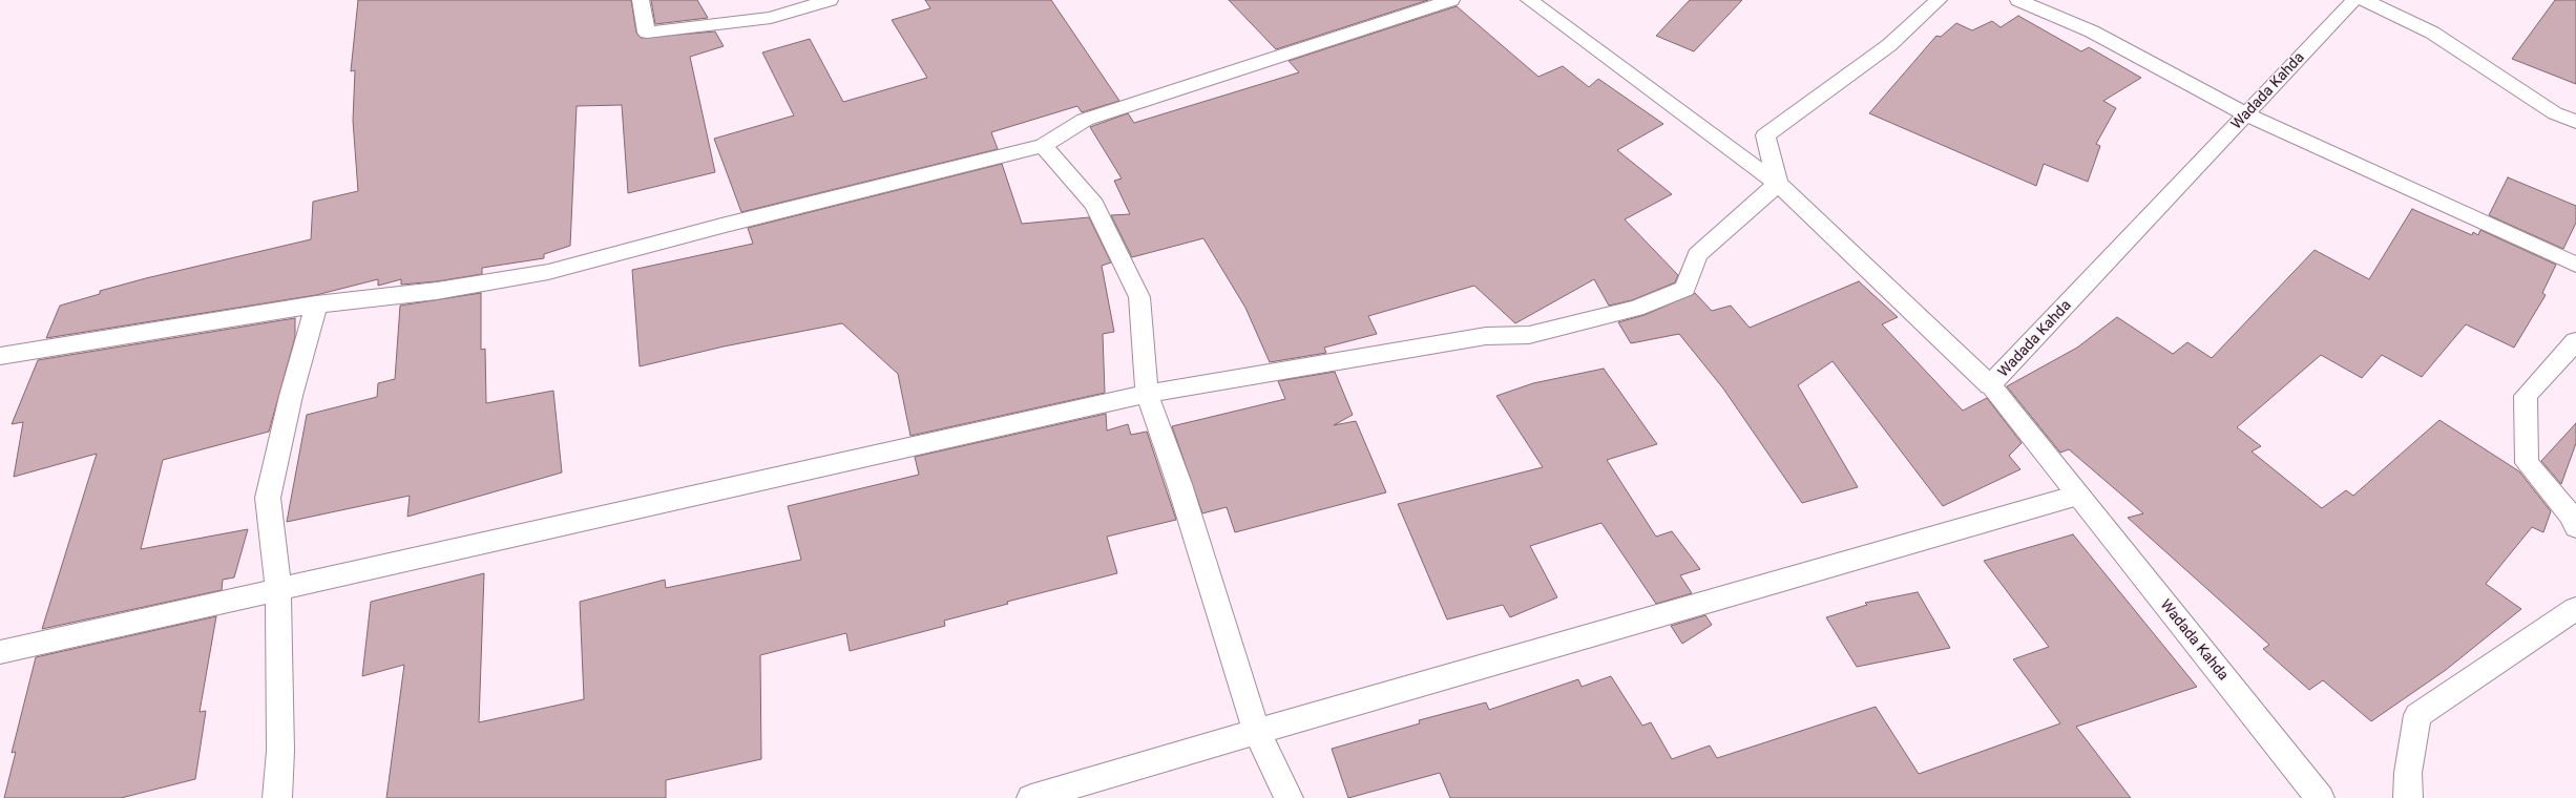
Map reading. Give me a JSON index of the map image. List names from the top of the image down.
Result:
{
  "streets": {
    "street": ["Wadada Kahda"]
  }
}
